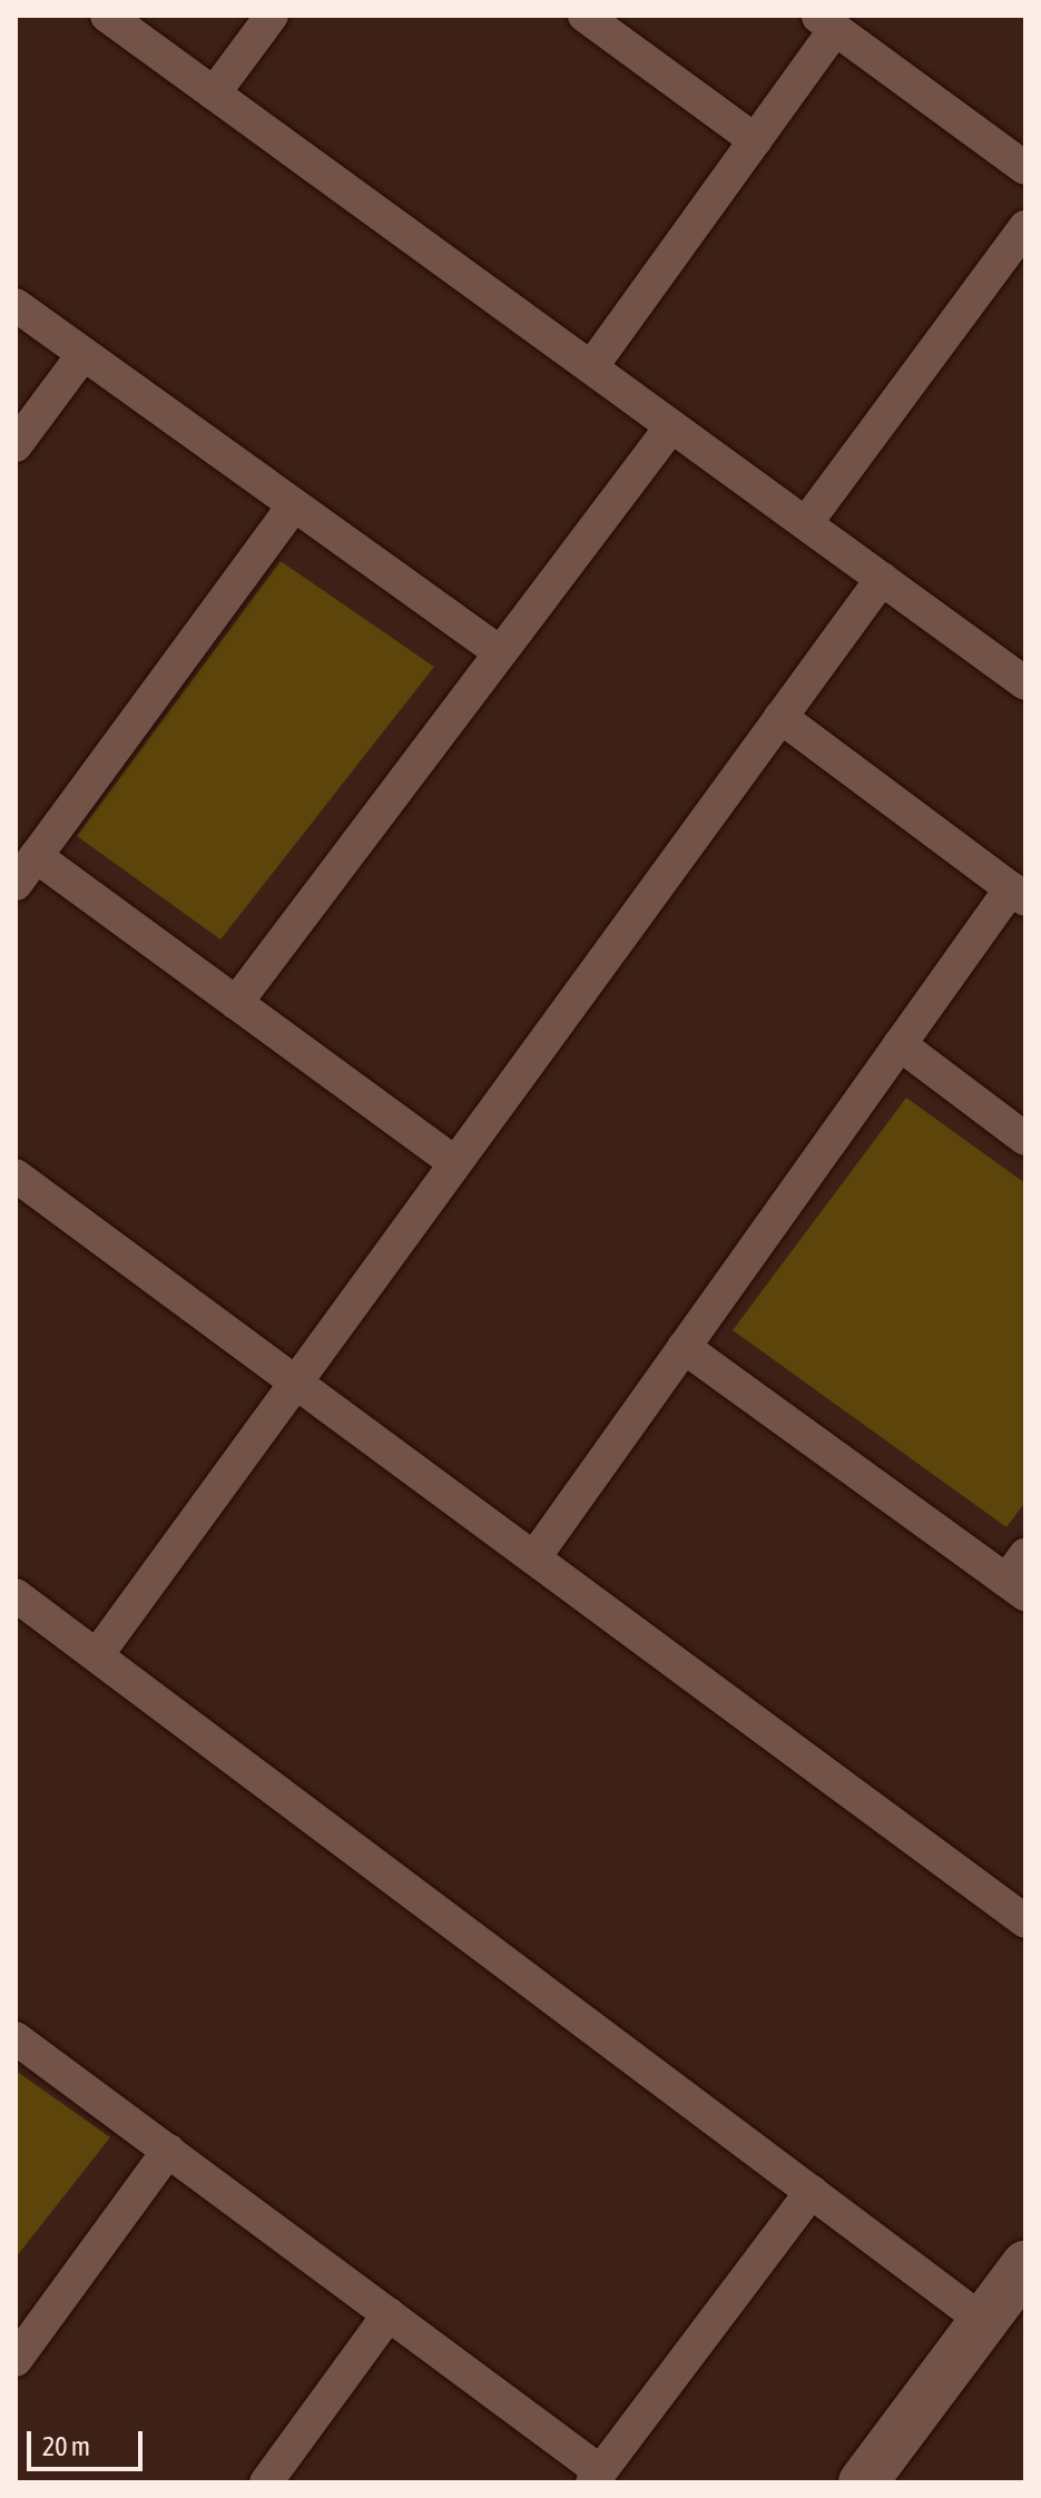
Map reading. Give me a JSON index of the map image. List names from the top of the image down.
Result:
{
  "scale_bar": "20 m"
}
